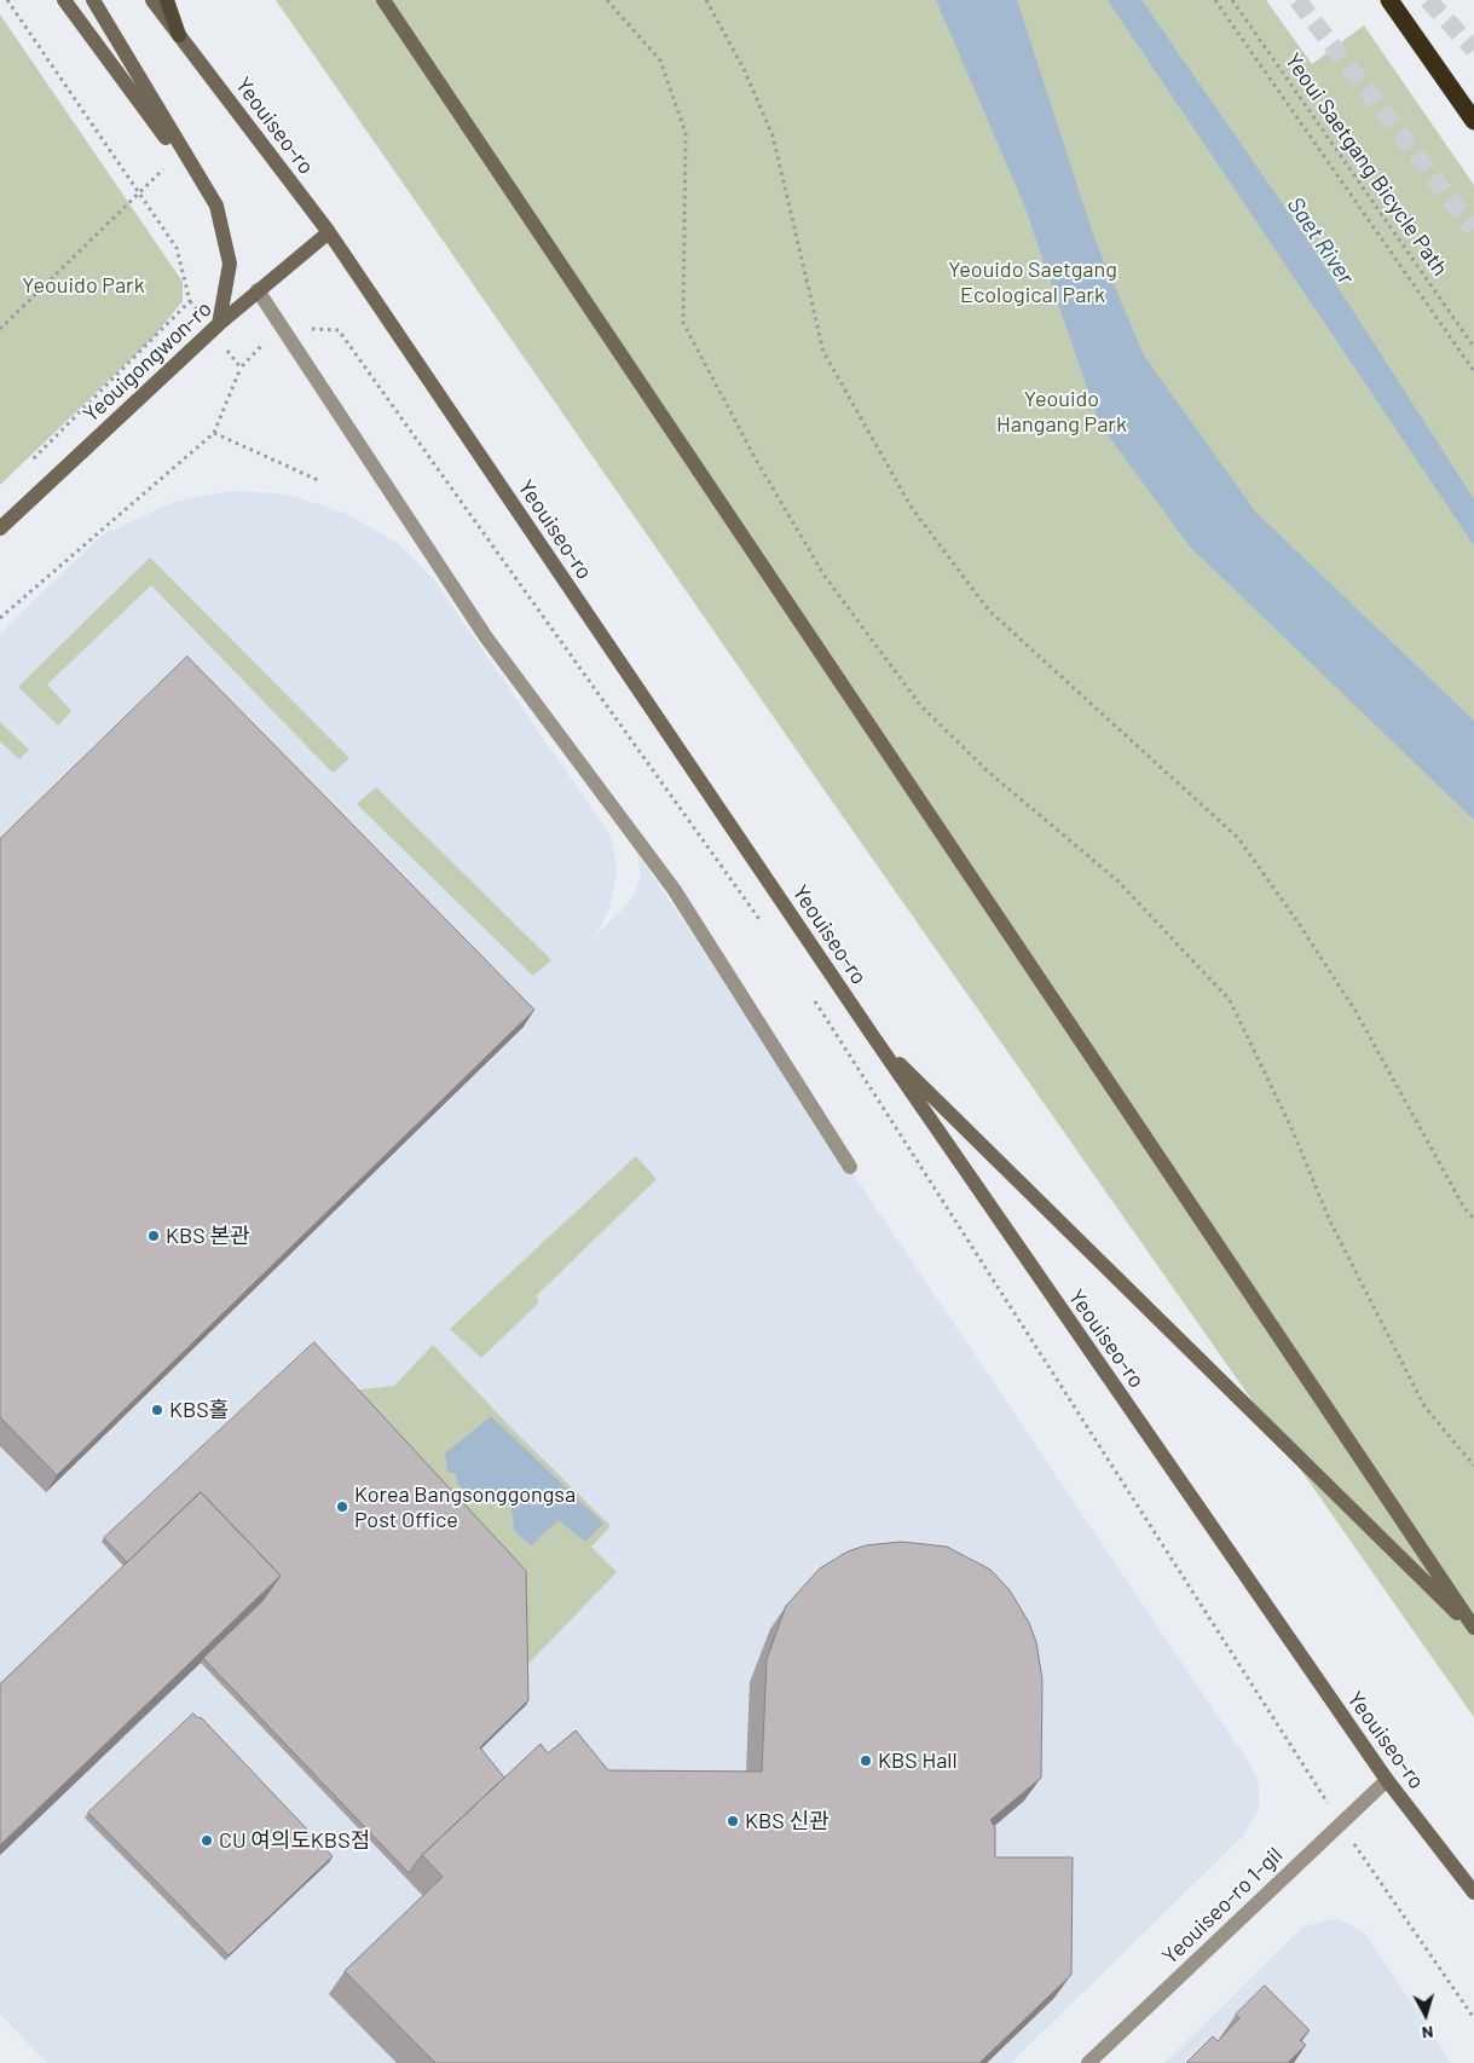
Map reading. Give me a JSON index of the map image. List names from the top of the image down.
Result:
{
  "streets": {
    "main road": ["Yeouiseo-ro", "Yeouigongwon-ro"],
    "street": ["Yeouiseo-ro 1-gil"],
    "path": ["Yeoui Saetgang Bicycle Path"]
  },
  "crossings": [
    ["Yeouiseo-ro", "Yeouigongwon-ro"],
    ["Yeouiseo-ro", "Yeouiseo-ro 1-gil"]
  ],
  "water": ["Saet River"],
  "parks": ["Yeouido Saetgang Ecological Park", "Yeouido Park", "Yeouido Hangang Park"],
  "places": [
    "KBS 본관",
    "KBS홀",
    "Korea Bangsonggongsa Post Office",
    "KBS Hall",
    "KBS 신관",
    "CU 여의도KBS점"
  ],
  "north": "bottom"
}
